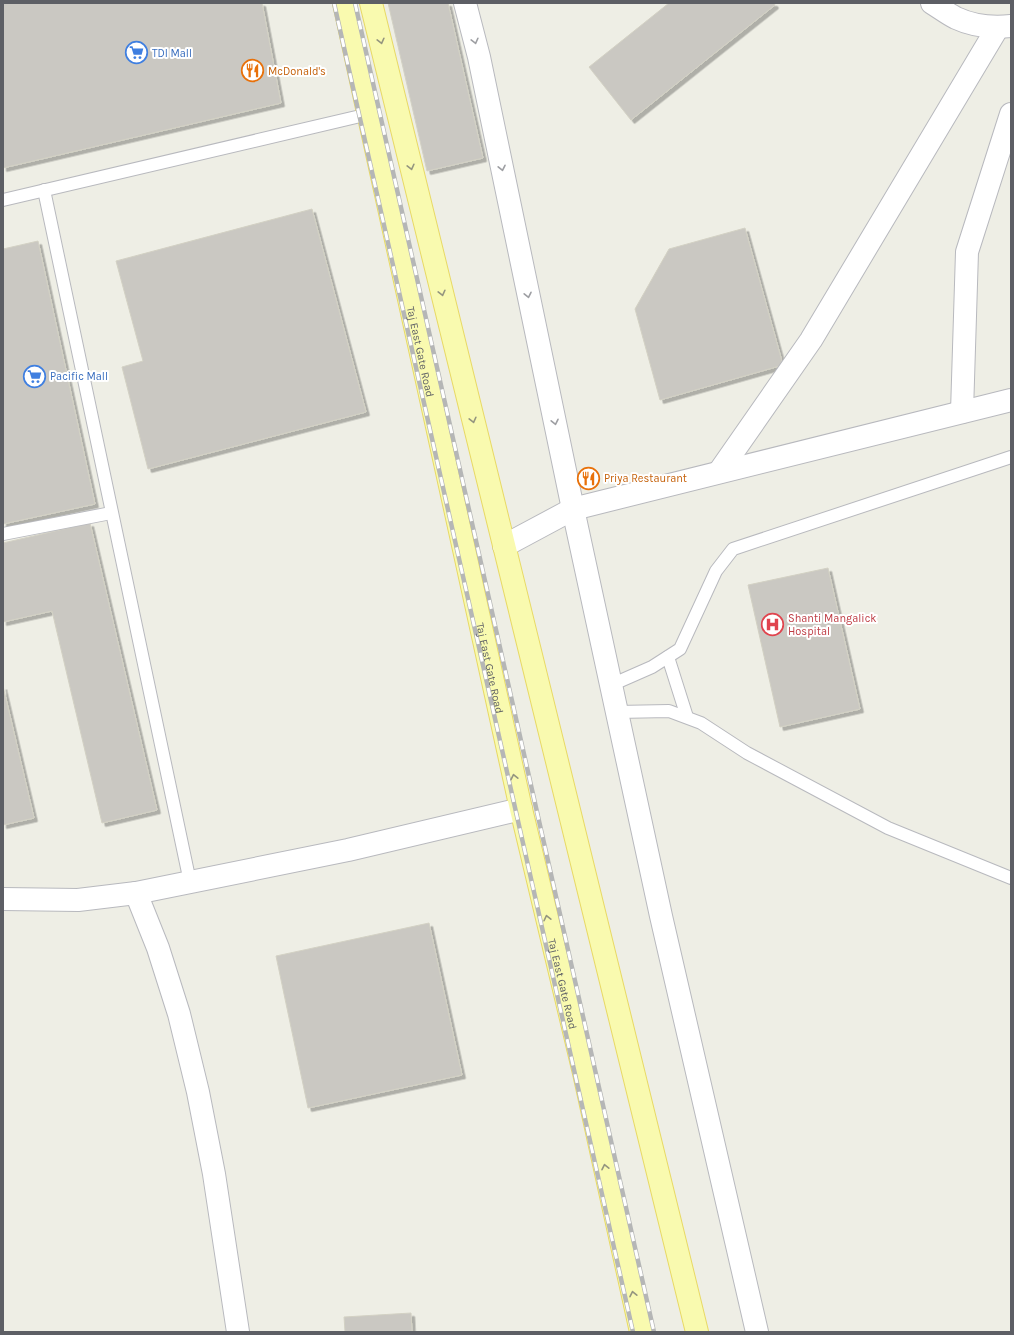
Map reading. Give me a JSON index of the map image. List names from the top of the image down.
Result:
{
  "streets": {
    "main road": ["Taj East Gate Road"]
  },
  "places": {
    "supermarket": ["TDI Mall", "Pacific Mall"],
    "restaurant": ["McDonald's", "Priya Restaurant"],
    "hospital": ["Shanti Mangalick Hospital"]
  }
}
